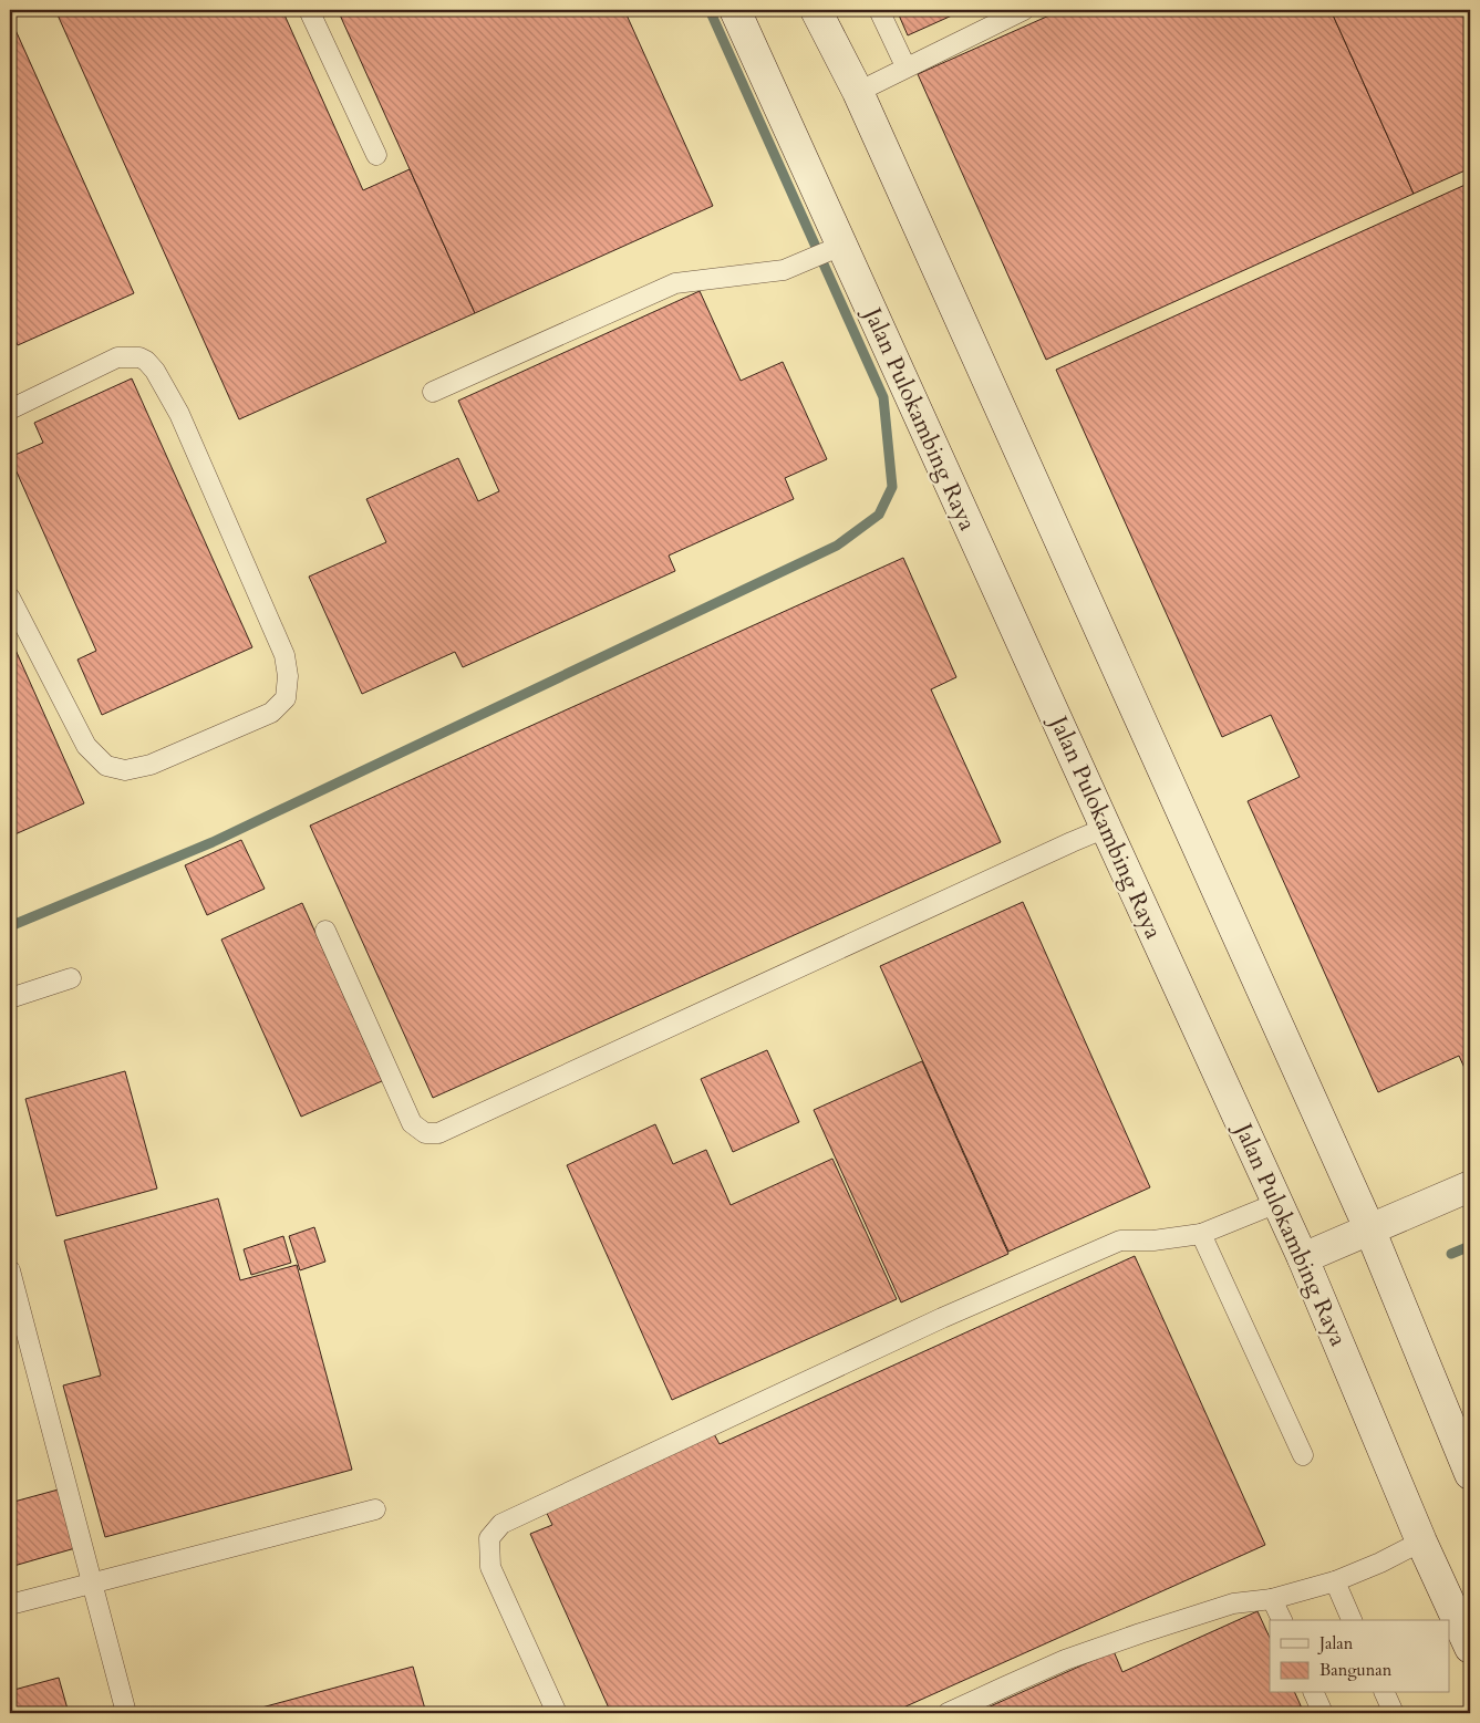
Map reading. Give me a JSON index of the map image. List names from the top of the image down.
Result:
{
  "streets": {
    "street": ["Jalan Pulokambing Raya"]
  },
  "legend": ["Jalan", "Bangunan"]
}
